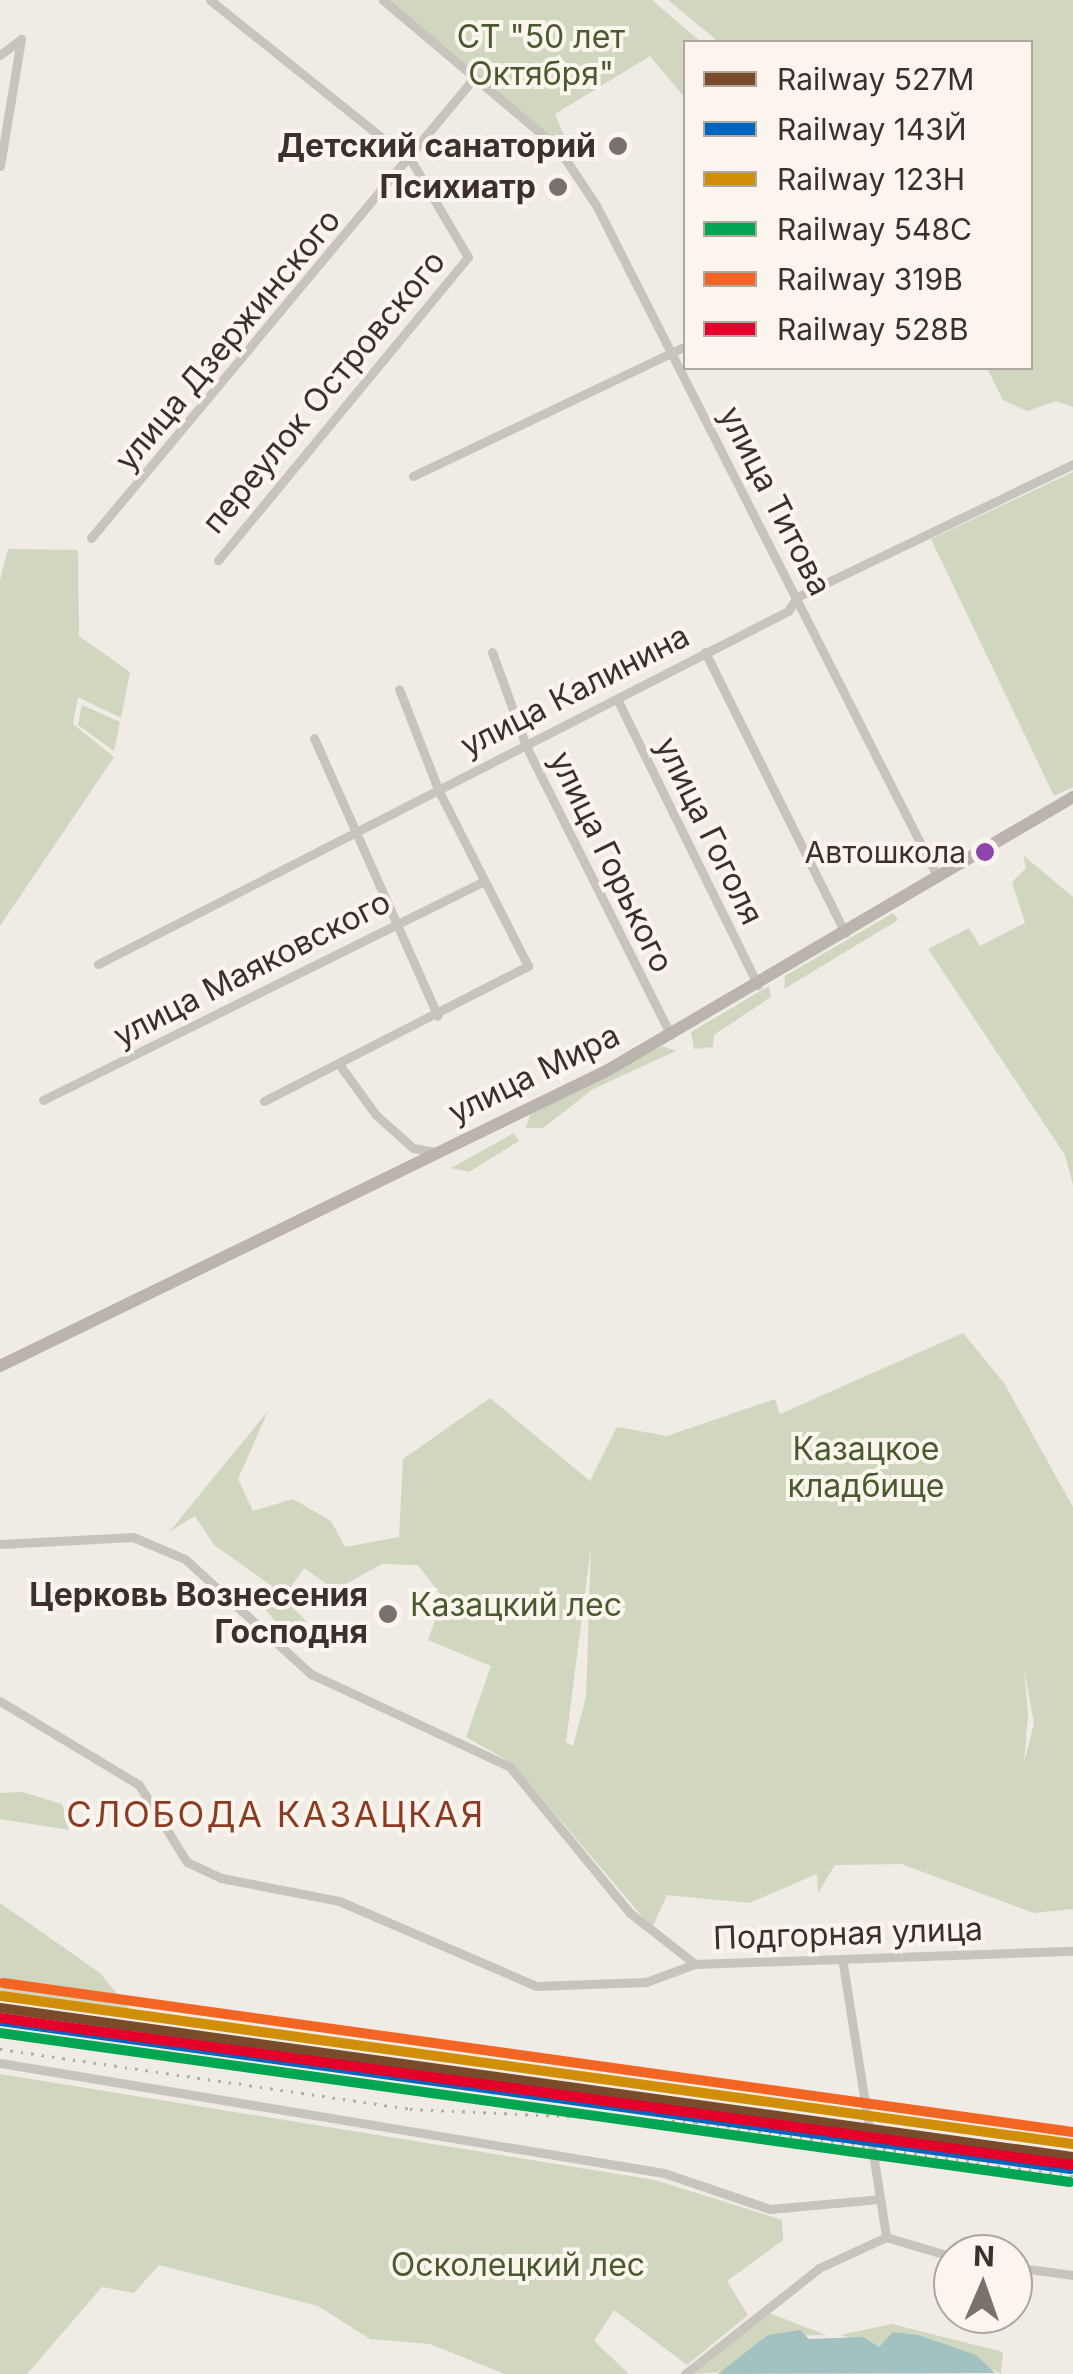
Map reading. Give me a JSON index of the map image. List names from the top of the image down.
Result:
{
  "streets": {
    "main road": ["улица Мира"],
    "street": [
      "улица Дзержинского",
      "переулок Островского",
      "улица Титова",
      "улица Калинина",
      "улица Гоголя",
      "улица Горького",
      "улица Маяковского",
      "Подгорная улица"
    ]
  },
  "crossings": [
    ["улица Дзержинского", "переулок Островского"],
    ["улица Дзержинского", "улица Титова"],
    ["улица Титова", "улица Калинина"],
    ["улица Титова", "улица Мира"],
    ["улица Калинина", "улица Гоголя"],
    ["улица Калинина", "улица Горького"],
    ["улица Гоголя", "улица Мира"],
    ["улица Горького", "улица Мира"]
  ],
  "districts": ["СЛОБОДА КАЗАЦКАЯ"],
  "parks": [
    "СТ \"50 лет Октября\"",
    "Казацкое кладбище",
    "Казацкий лес",
    "Осколецкий лес"
  ],
  "places": [
    "Детский санаторий",
    "Психиатр",
    "Автошкола",
    "Церковь Вознесения Господня"
  ],
  "lines": [
    "rail line 319В",
    "rail line 123Н",
    "rail line 527М",
    "rail line 528В",
    "rail line 143Й",
    "rail line 548С"
  ],
  "legend": [
    "Railway 527М",
    "Railway 143Й",
    "Railway 123Н",
    "Railway 548С",
    "Railway 319В",
    "Railway 528В"
  ],
  "north": "top"
}
